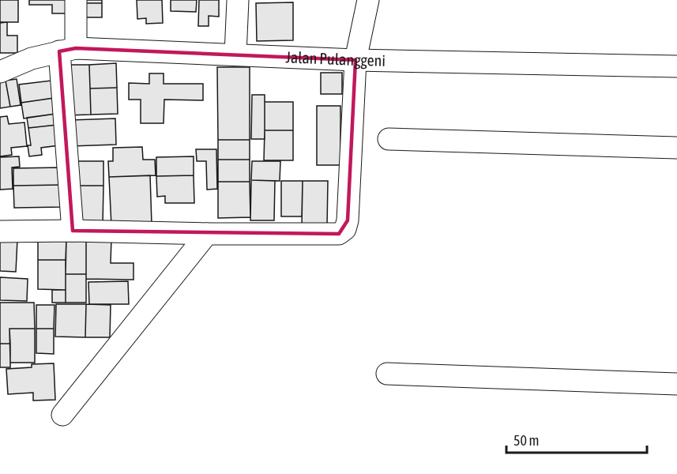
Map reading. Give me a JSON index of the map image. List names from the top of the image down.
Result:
{
  "streets": {
    "street": ["Jalan Pulanggeni"]
  },
  "scale_bar": "50 m"
}
